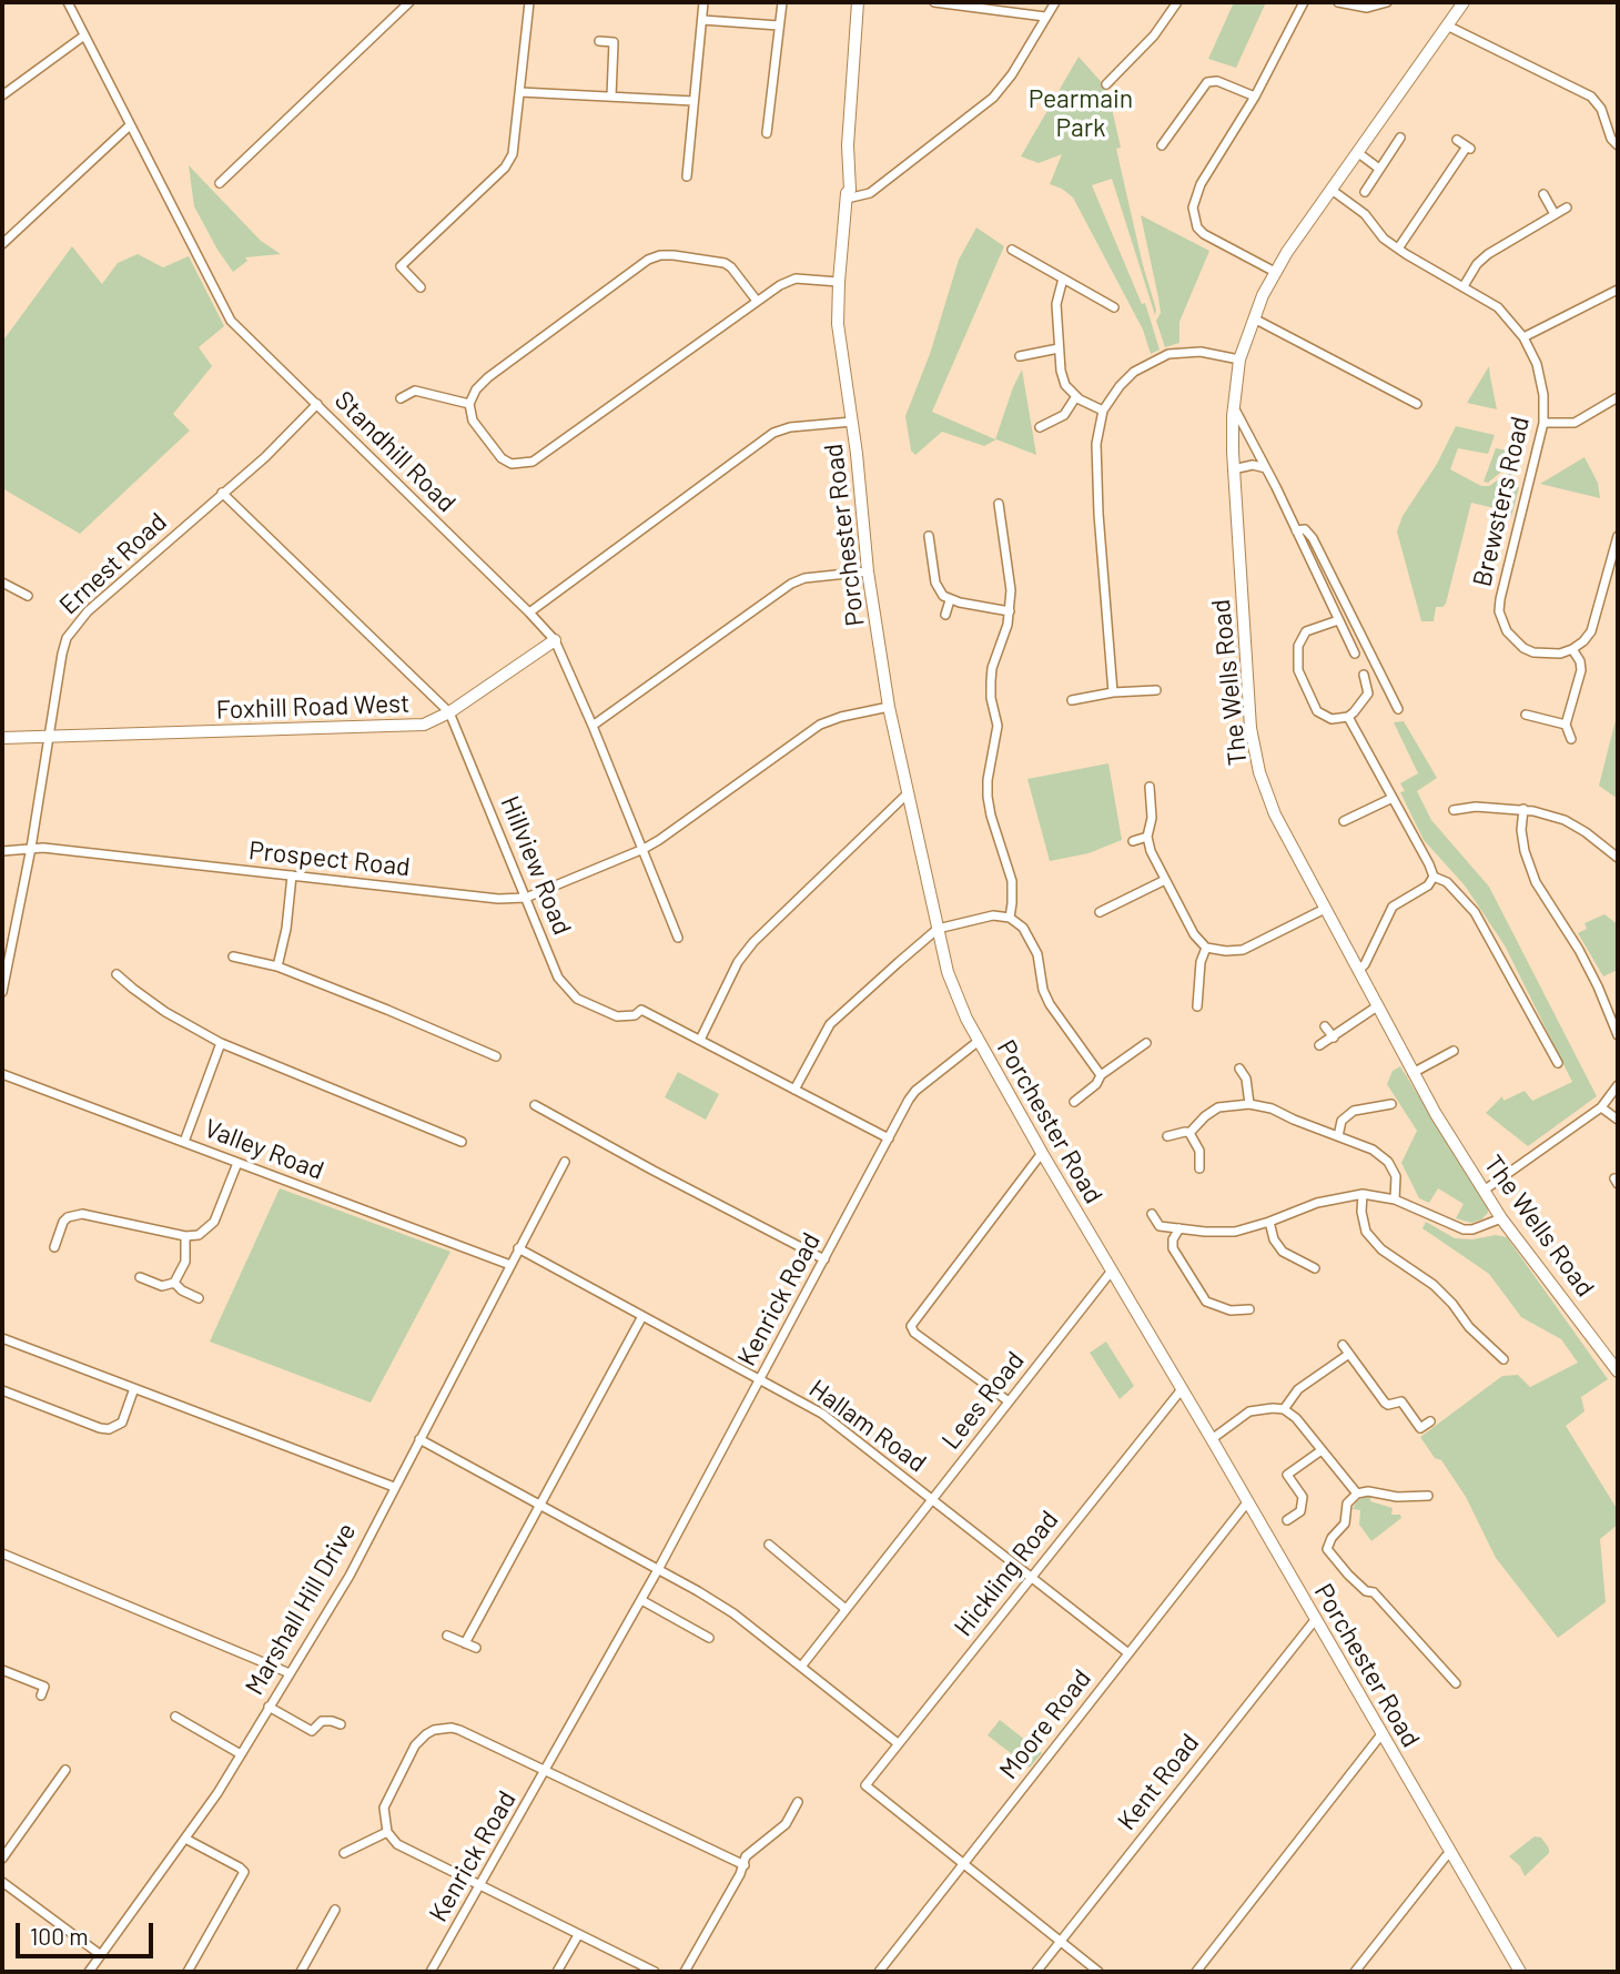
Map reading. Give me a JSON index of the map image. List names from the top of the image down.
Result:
{
  "streets": {
    "street": [
      "Standhill Road",
      "Brewsters Road",
      "Porchester Road",
      "Ernest Road",
      "The Wells Road",
      "Foxhill Road West",
      "Prospect Road",
      "Hillview Road",
      "Valley Road",
      "Kenrick Road",
      "Lees Road",
      "Hallam Road",
      "Hickling Road",
      "Marshall Hill Drive",
      "Moore Road",
      "Kent Road"
    ]
  },
  "crossings": [
    ["Standhill Road", "Ernest Road"],
    ["Standhill Road", "Foxhill Road West"],
    ["Standhill Road", "Prospect Road"],
    ["Brewsters Road", "The Wells Road"],
    ["Porchester Road", "Prospect Road"],
    ["Porchester Road", "Kenrick Road"],
    ["Porchester Road", "Lees Road"],
    ["Porchester Road", "Hickling Road"],
    ["Porchester Road", "Moore Road"],
    ["Porchester Road", "Kent Road"],
    ["Ernest Road", "Foxhill Road West"],
    ["Ernest Road", "Prospect Road"],
    ["Ernest Road", "Hillview Road"],
    ["Foxhill Road West", "Hillview Road"],
    ["Prospect Road", "Hillview Road"],
    ["Hillview Road", "Kenrick Road"],
    ["Valley Road", "Marshall Hill Drive"],
    ["Kenrick Road", "Hallam Road"],
    ["Lees Road", "Hallam Road"],
    ["Hallam Road", "Hickling Road"],
    ["Hallam Road", "Marshall Hill Drive"],
    ["Hallam Road", "Moore Road"],
    ["Hickling Road", "Moore Road"]
  ],
  "parks": ["Pearmain Park"],
  "scale_bar": "100 m"
}
